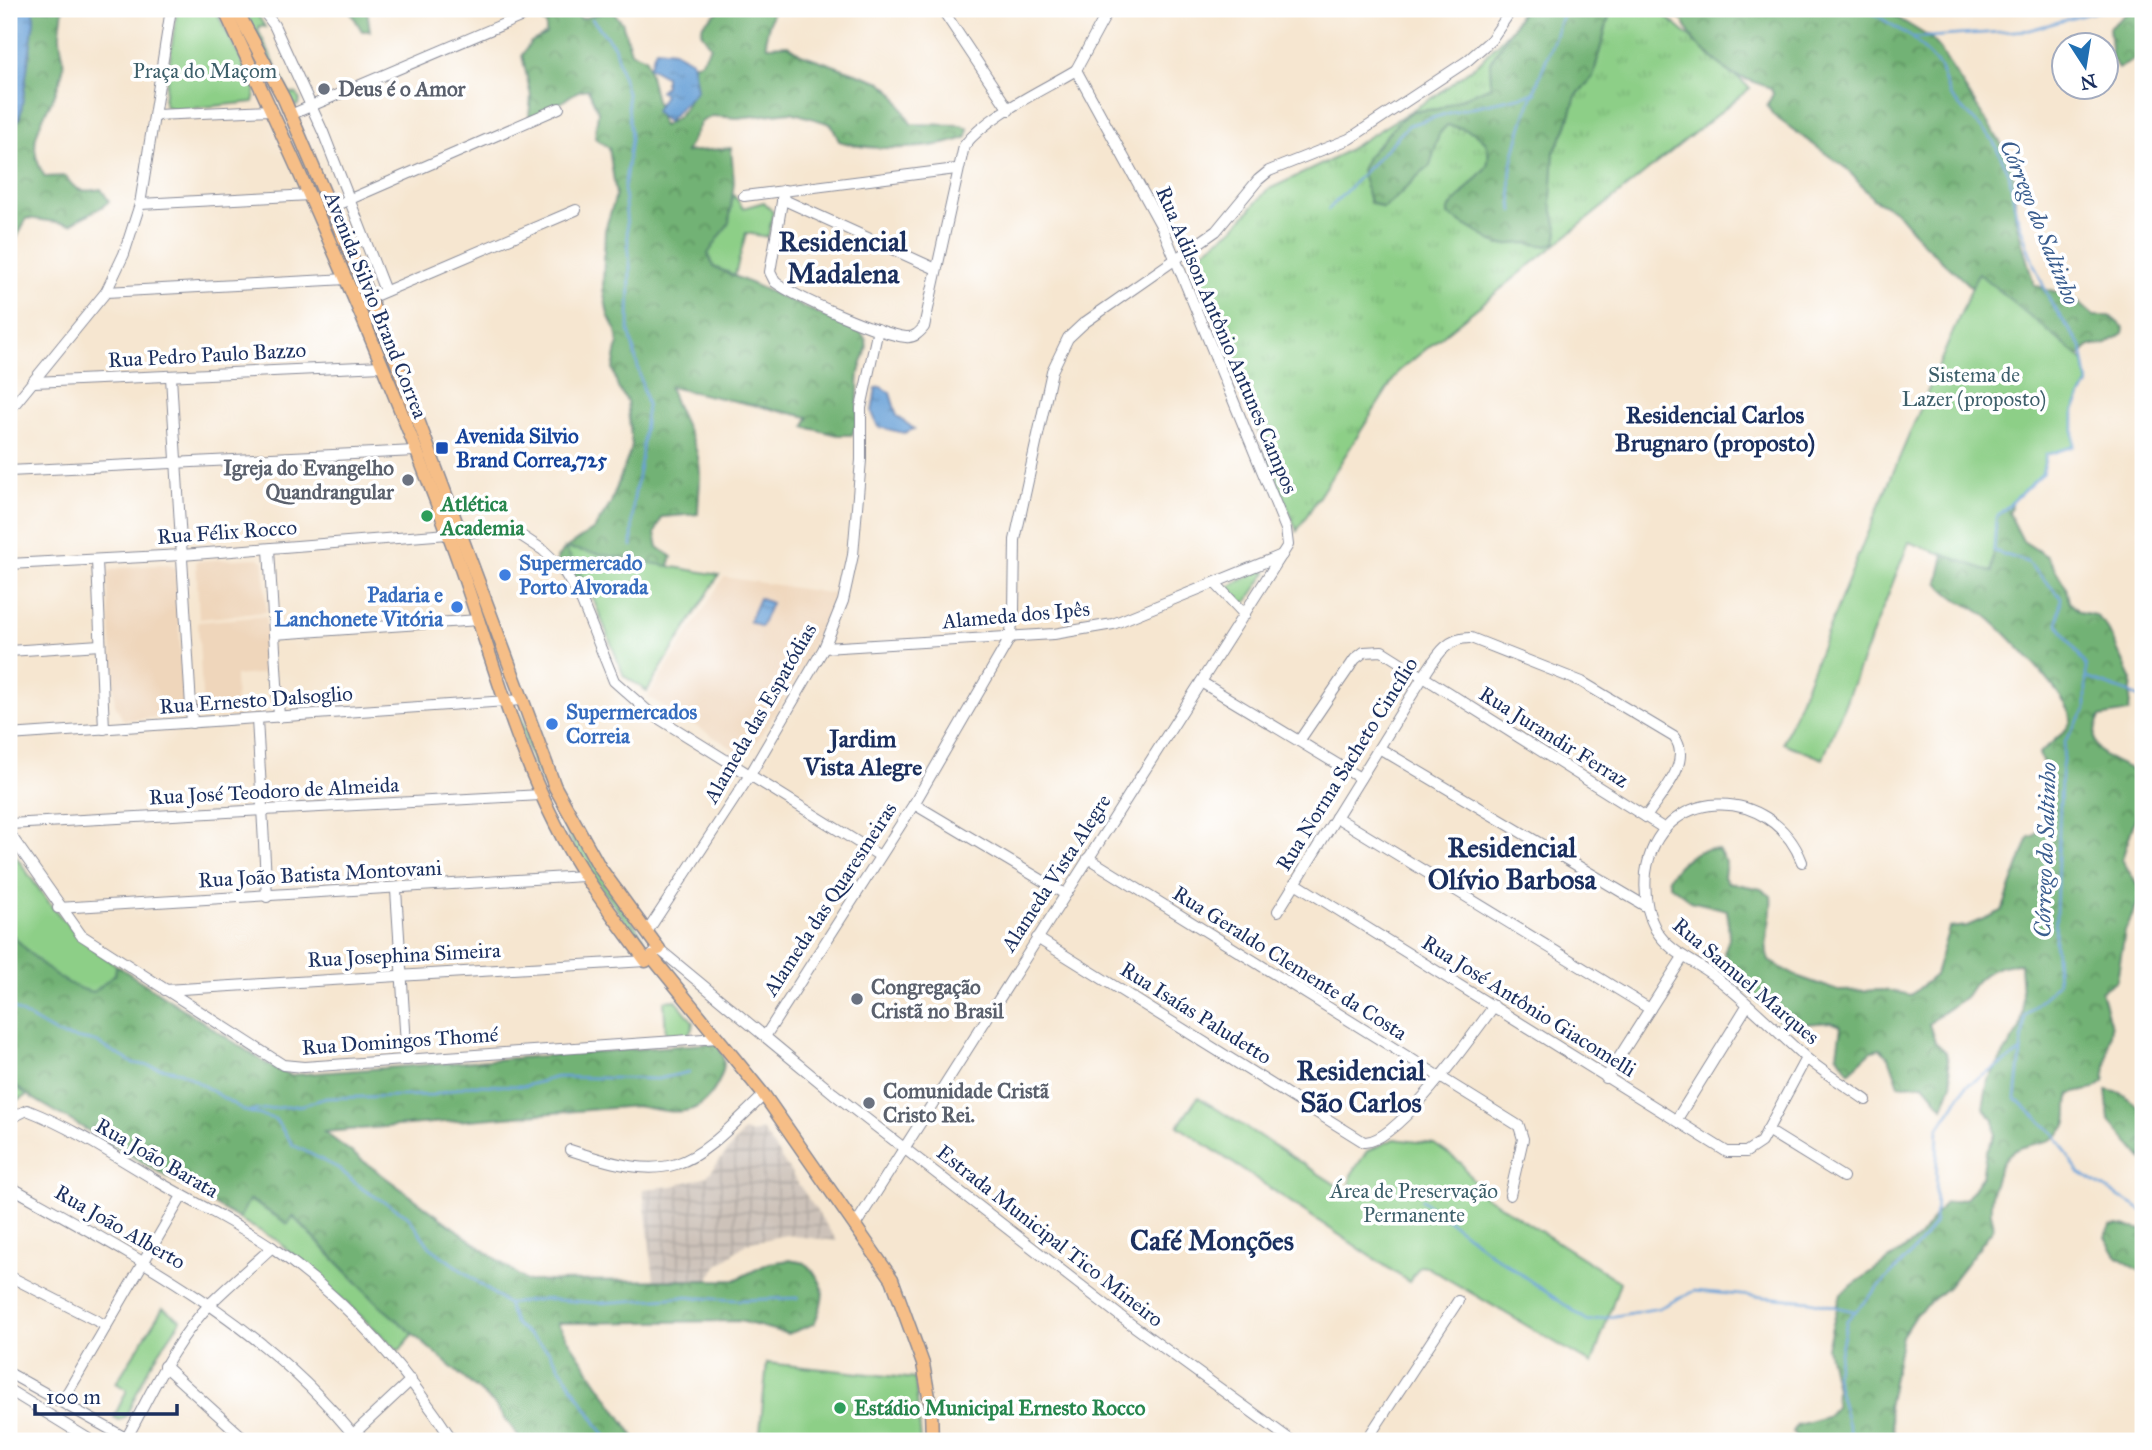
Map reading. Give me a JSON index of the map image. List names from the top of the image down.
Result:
{
  "streets": {
    "main road": ["Avenida Silvio Brand Correa"],
    "street": [
      "Rua Adilson Antônio Antunes Campos",
      "Rua Pedro Paulo Bazzo",
      "Rua Félix Rocco",
      "Alameda dos Ipês",
      "Rua Ernesto Dalsoglio",
      "Alameda das Espatódias",
      "Rua Jurandir Ferraz",
      "Rua Norma Sacheto Cincílio",
      "Rua José Teodoro de Almeida",
      "Alameda Vista Alegre",
      "Rua João Batista Montovani",
      "Alameda das Quaresmeiras",
      "Rua Josephina Simeira",
      "Rua Geraldo Clemente da Costa",
      "Rua Samuel Marques",
      "Rua José Antônio Giacomelli",
      "Rua Isaías Paludetto",
      "Rua Domingos Thomé",
      "Rua João Barata",
      "Rua João Alberto",
      "Estrada Municipal Tico Mineiro"
    ]
  },
  "crossings": [
    ["Avenida Silvio Brand Correa", "Rua Pedro Paulo Bazzo"],
    ["Avenida Silvio Brand Correa", "Rua Félix Rocco"],
    ["Avenida Silvio Brand Correa", "Rua Ernesto Dalsoglio"],
    ["Avenida Silvio Brand Correa", "Alameda das Espatódias"],
    ["Avenida Silvio Brand Correa", "Rua José Teodoro de Almeida"],
    ["Avenida Silvio Brand Correa", "Rua João Batista Montovani"],
    ["Avenida Silvio Brand Correa", "Rua Josephina Simeira"],
    ["Avenida Silvio Brand Correa", "Estrada Municipal Tico Mineiro"],
    ["Rua Adilson Antônio Antunes Campos", "Alameda dos Ipês"],
    ["Rua Adilson Antônio Antunes Campos", "Alameda Vista Alegre"],
    ["Rua Félix Rocco", "Alameda das Espatódias"],
    ["Rua Félix Rocco", "Alameda das Quaresmeiras"],
    ["Alameda dos Ipês", "Alameda das Espatódias"],
    ["Alameda dos Ipês", "Alameda Vista Alegre"],
    ["Alameda dos Ipês", "Alameda das Quaresmeiras"],
    ["Rua Jurandir Ferraz", "Rua Norma Sacheto Cincílio"],
    ["Rua Jurandir Ferraz", "Rua Samuel Marques"],
    ["Rua Norma Sacheto Cincílio", "Rua José Antônio Giacomelli"],
    ["Alameda Vista Alegre", "Rua Geraldo Clemente da Costa"],
    ["Alameda Vista Alegre", "Rua Isaías Paludetto"],
    ["Alameda Vista Alegre", "Estrada Municipal Tico Mineiro"],
    ["Rua João Batista Montovani", "Rua Domingos Thomé"],
    ["Alameda das Quaresmeiras", "Estrada Municipal Tico Mineiro"],
    ["Rua Josephina Simeira", "Rua Domingos Thomé"],
    ["Rua Josephina Simeira", "Estrada Municipal Tico Mineiro"],
    ["Rua Geraldo Clemente da Costa", "Rua Isaías Paludetto"]
  ],
  "districts": [
    "Residencial Madalena",
    "Residencial Carlos Brugnaro (proposto)",
    "Jardim Vista Alegre",
    "Residencial Olívio Barbosa",
    "Residencial São Carlos",
    "Café Monções"
  ],
  "water": ["Córrego do Saltinho"],
  "parks": ["Praça do Maçom", "Sistema de Lazer (proposto)", "Área de Preservação Permanente"],
  "places": {
    "other": [
      "Deus é o Amor",
      "Igreja do Evangelho Quandrangular",
      "Atlética Academia",
      "Supermercado Porto Alvorada",
      "Padaria e Lanchonete Vitória",
      "Supermercados Correia",
      "Congregação Cristã no Brasil",
      "Comunidade Cristã Cristo Rei.",
      "Estádio Municipal Ernesto Rocco"
    ],
    "transit": ["Avenida Silvio Brand Correa,725"]
  },
  "scale_bar": "100 m",
  "north": "bottom"
}
